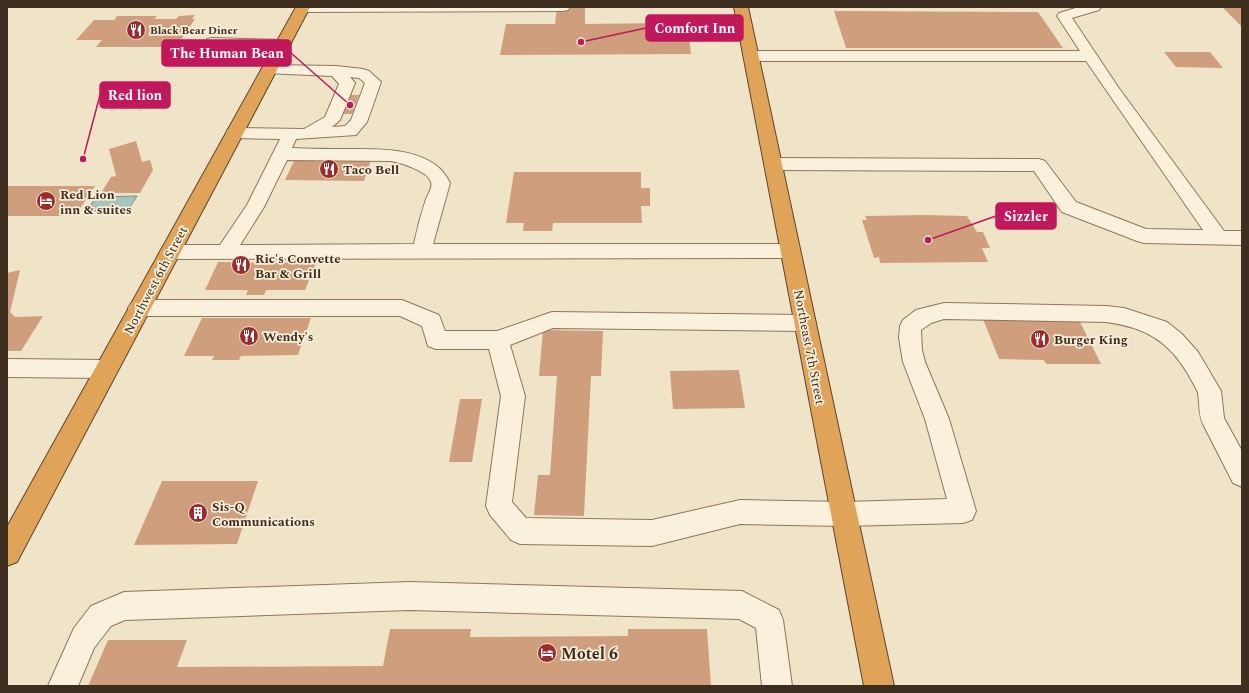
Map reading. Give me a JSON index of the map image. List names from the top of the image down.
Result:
{
  "streets": {
    "highway": ["Northwest 6th Street", "Northeast 7th Street"]
  },
  "places": {
    "restaurant": [
      "Black Bear Diner",
      "Taco Bell",
      "Ric's Convette Bar & Grill",
      "Wendy's",
      "Burger King"
    ],
    "other": [
      "Comfort Inn",
      "The Human Bean",
      "Red lion",
      "Sizzler"
    ],
    "hotel": ["Red Lion inn & suites", "Motel 6"],
    "building": ["Sis-Q Communications"]
  }
}
